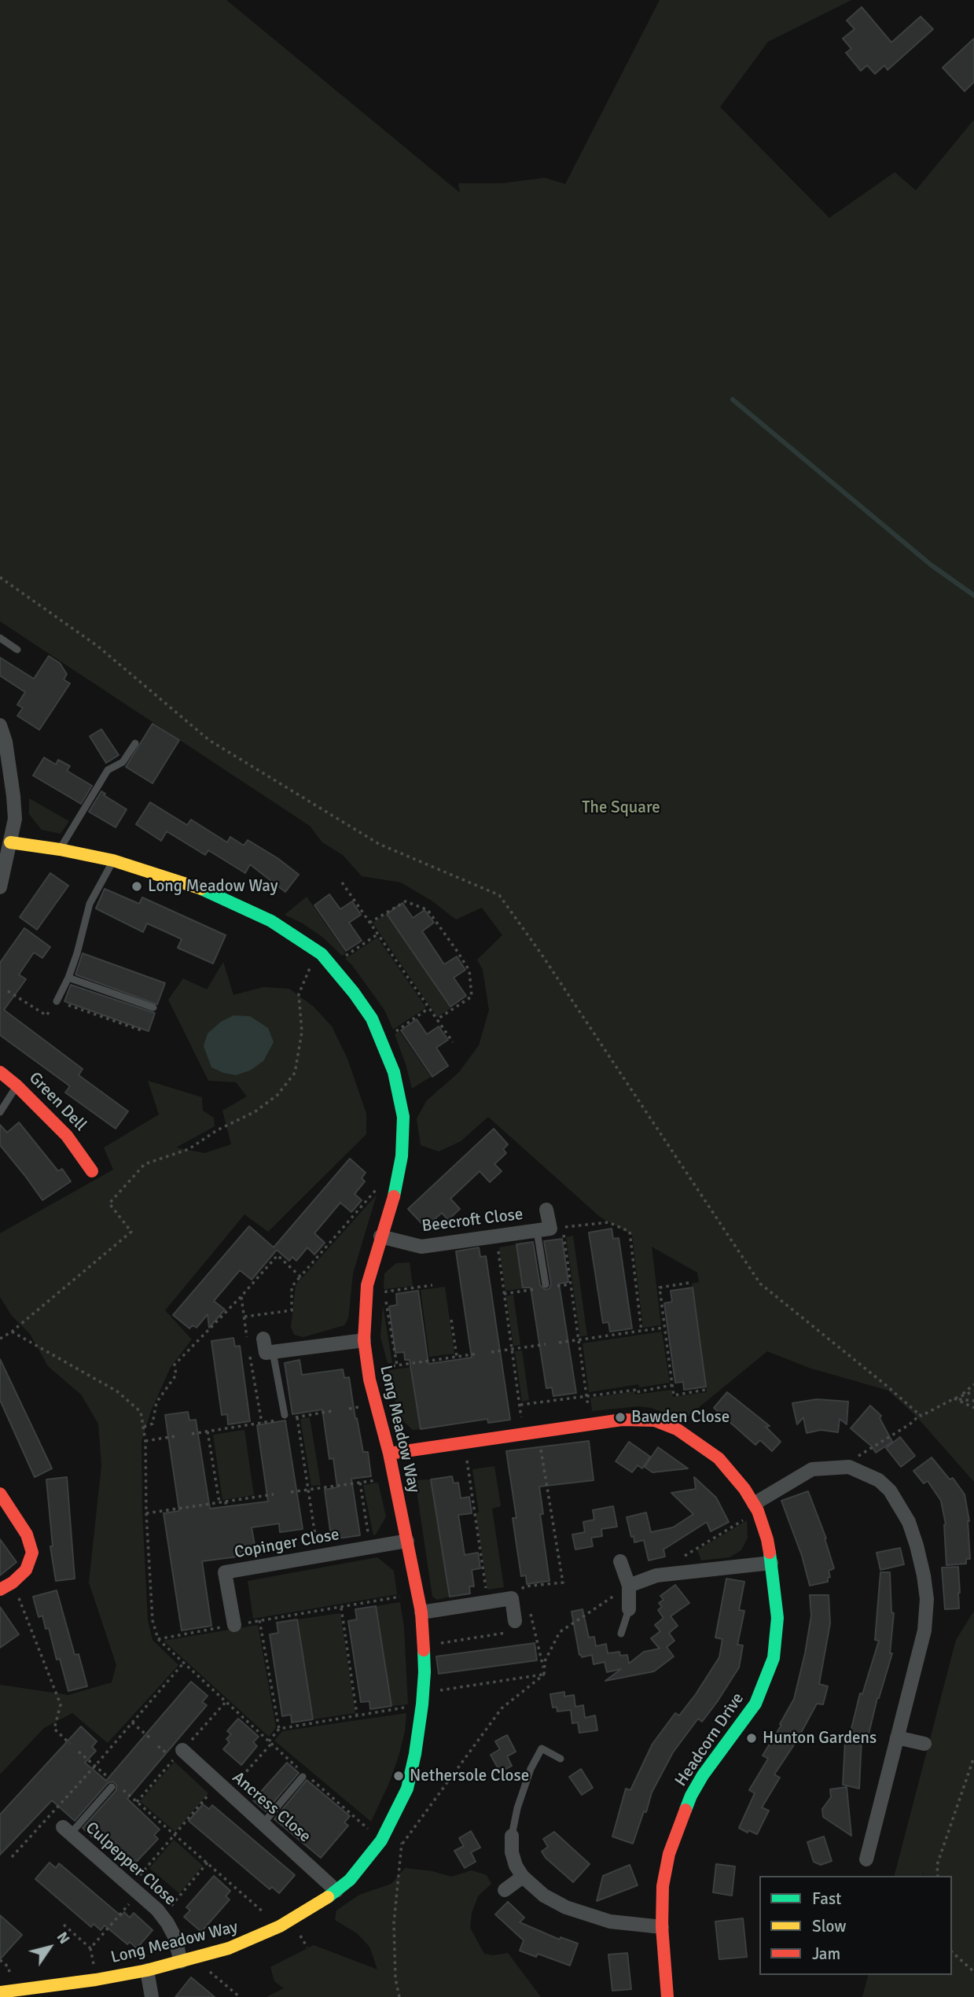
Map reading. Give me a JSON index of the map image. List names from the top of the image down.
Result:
{
  "streets": {
    "street": [
      "Green Dell",
      "Beecroft Close",
      "Long Meadow Way",
      "Copinger Close",
      "Headcorn Drive",
      "Ancress Close",
      "Culpepper Close"
    ]
  },
  "crossings": [
    ["Beecroft Close", "Long Meadow Way"],
    ["Long Meadow Way", "Copinger Close"],
    ["Long Meadow Way", "Ancress Close"],
    ["Long Meadow Way", "Culpepper Close"]
  ],
  "parks": ["The Square"],
  "places": [
    "Long Meadow Way",
    "Bawden Close",
    "Hunton Gardens",
    "Nethersole Close"
  ],
  "legend": ["Fast", "Slow", "Jam"],
  "north": "top right"
}
